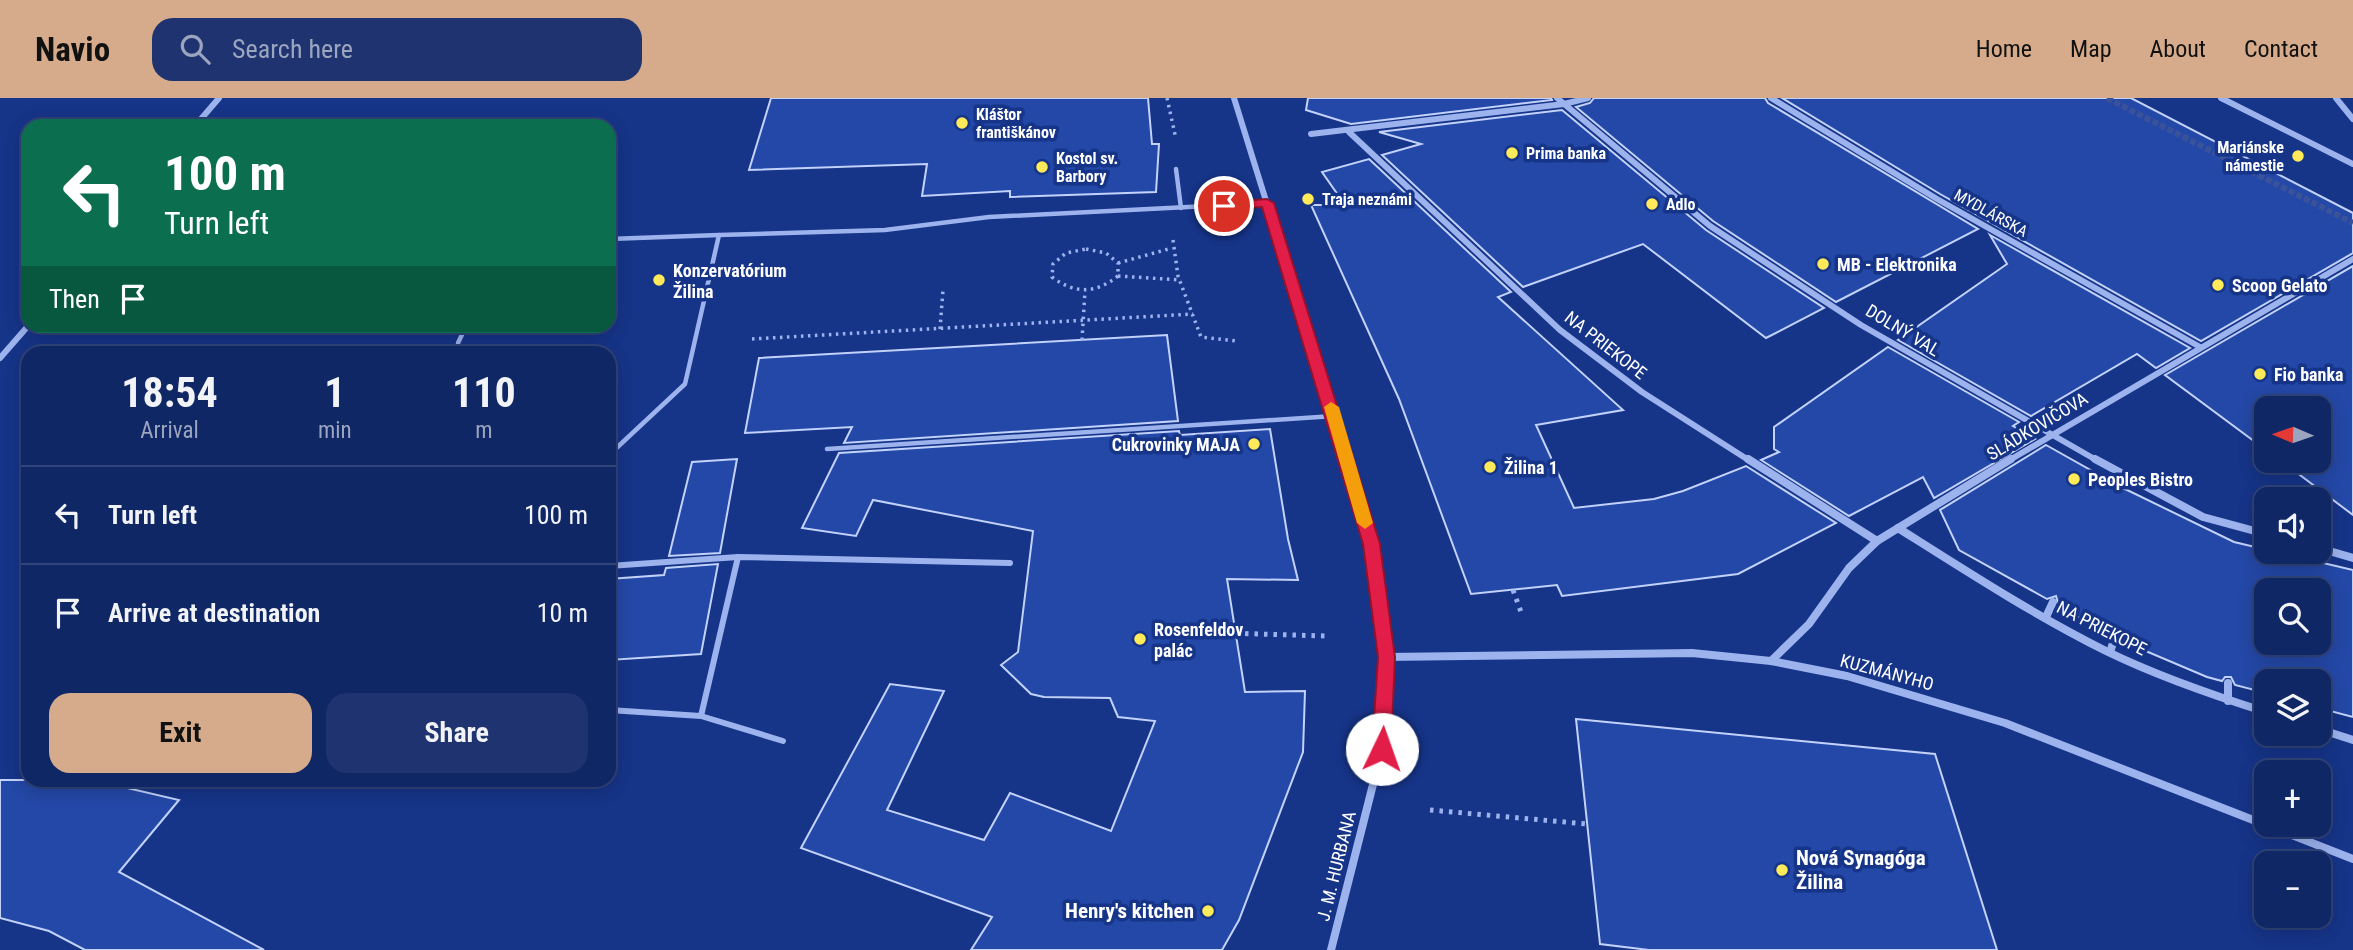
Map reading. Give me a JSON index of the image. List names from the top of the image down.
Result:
{
  "streets": {
    "street": [
      "MYDLÁRSKA",
      "DOLNÝ VAL",
      "NA PRIEKOPE",
      "SLÁDKOVIČOVA",
      "KUZMÁNYHO",
      "J. M. HURBANA"
    ]
  },
  "crossings": [
    ["MYDLÁRSKA", "SLÁDKOVIČOVA"],
    ["DOLNÝ VAL", "SLÁDKOVIČOVA"],
    ["NA PRIEKOPE", "SLÁDKOVIČOVA"],
    ["SLÁDKOVIČOVA", "KUZMÁNYHO"],
    ["KUZMÁNYHO", "J. M. HURBANA"]
  ],
  "places": [
    "Kláštor františkánov",
    "Prima banka",
    "Mariánske námestie",
    "Kostol sv. Barbory",
    "Traja neznámi",
    "Adlo",
    "MB - Elektronika",
    "Konzervatórium Žilina",
    "Scoop Gelato",
    "Fio banka",
    "Cukrovinky MAJA",
    "Žilina 1",
    "Peoples Bistro",
    "Rosenfeldov palác",
    "Nová Synagóga Žilina",
    "Henry's kitchen"
  ],
  "north": "left",
  "page": {
    "header": "Navio",
    "search": "Search here",
    "nav": [
      "Home",
      "Map",
      "About",
      "Contact"
    ],
    "turn": ["100 m", "Turn left"],
    "then": "Then",
    "eta": [
      "18:54",
      "Arrival",
      "1",
      "min",
      "110",
      "m"
    ],
    "map_buttons": ["+", "−"],
    "list": [
      {
        "name": "Turn left",
        "value": "100 m"
      },
      {
        "name": "Arrive at destination",
        "value": "10 m"
      }
    ],
    "buttons": ["Exit", "Share"]
  }
}
